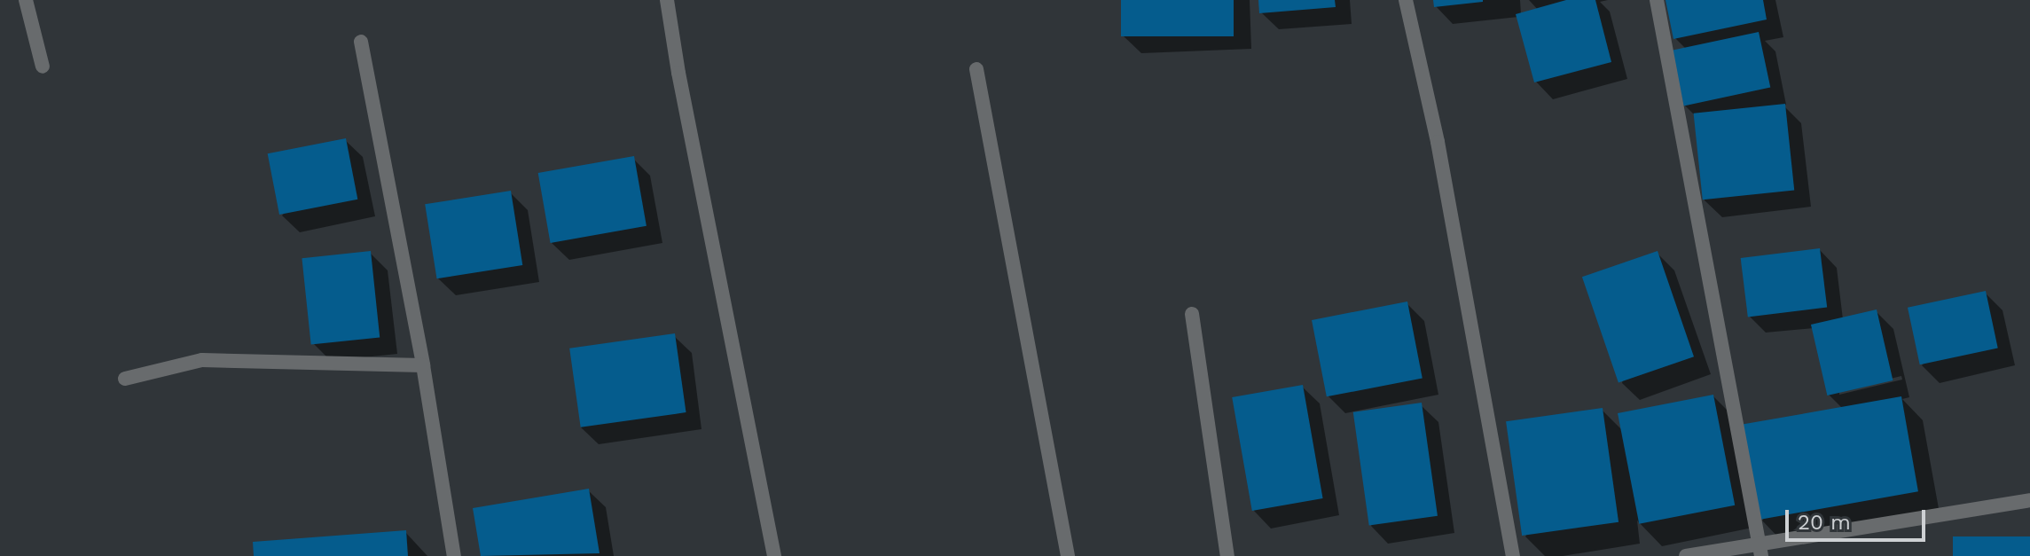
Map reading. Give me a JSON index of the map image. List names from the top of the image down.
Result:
{
  "scale_bar": "20 m"
}
